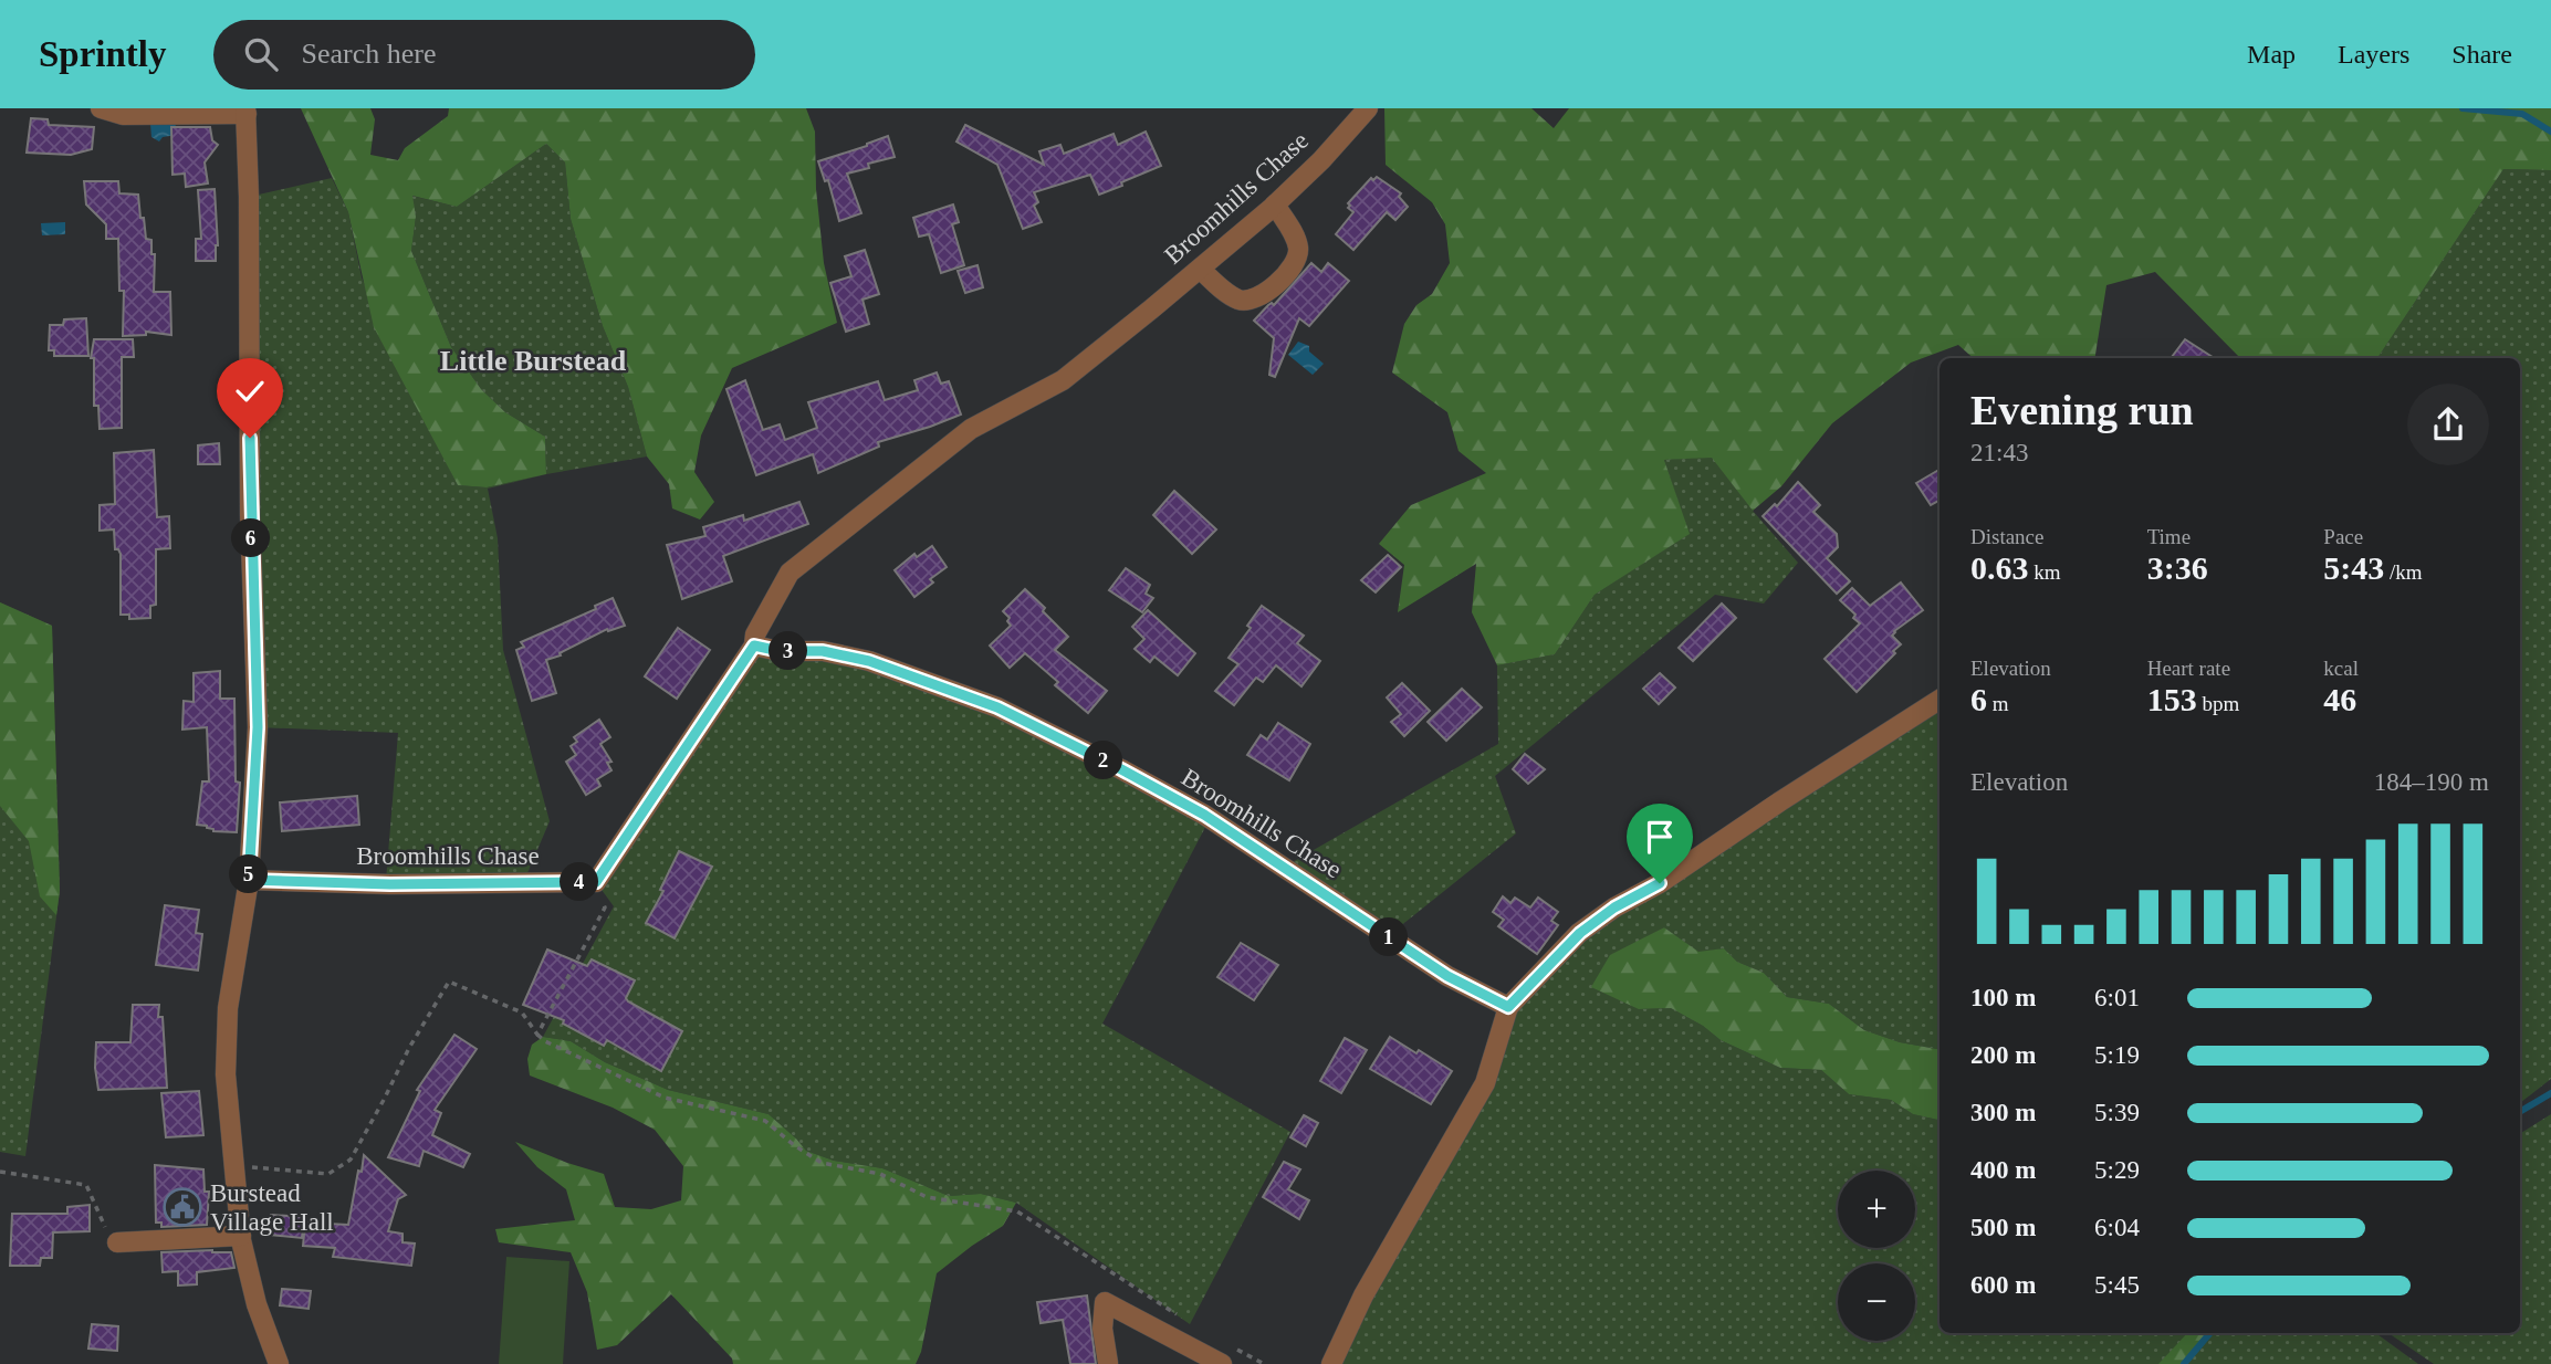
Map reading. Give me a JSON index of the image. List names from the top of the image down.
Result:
{
  "streets": {
    "street": ["Broomhills Chase"]
  },
  "districts": ["Little Burstead"],
  "places": {
    "public building": ["Burstead Village Hall"]
  },
  "page": {
    "header": "Sprintly",
    "search": "Search here",
    "nav": ["Map", "Layers", "Share"],
    "heading": ["Evening run", "21:43"],
    "stats": [
      ["Distance", "0.63 km"],
      ["Time", "3:36"],
      ["Pace", "5:43 /km"],
      ["Elevation", "6 m"],
      ["Heart rate", "153 bpm"],
      ["kcal", "46"]
    ],
    "pins": [
      "6",
      "3",
      "2",
      "5",
      "4",
      "1"
    ],
    "chart": ["Elevation", "184–190 m"],
    "list": [
      {
        "name": "100 m",
        "note": "6:01"
      },
      {
        "name": "200 m",
        "note": "5:19"
      },
      {
        "name": "300 m",
        "note": "5:39"
      },
      {
        "name": "400 m",
        "note": "5:29"
      },
      {
        "name": "500 m",
        "note": "6:04"
      },
      {
        "name": "600 m",
        "note": "5:45"
      }
    ],
    "map_buttons": ["+", "−"]
  }
}
